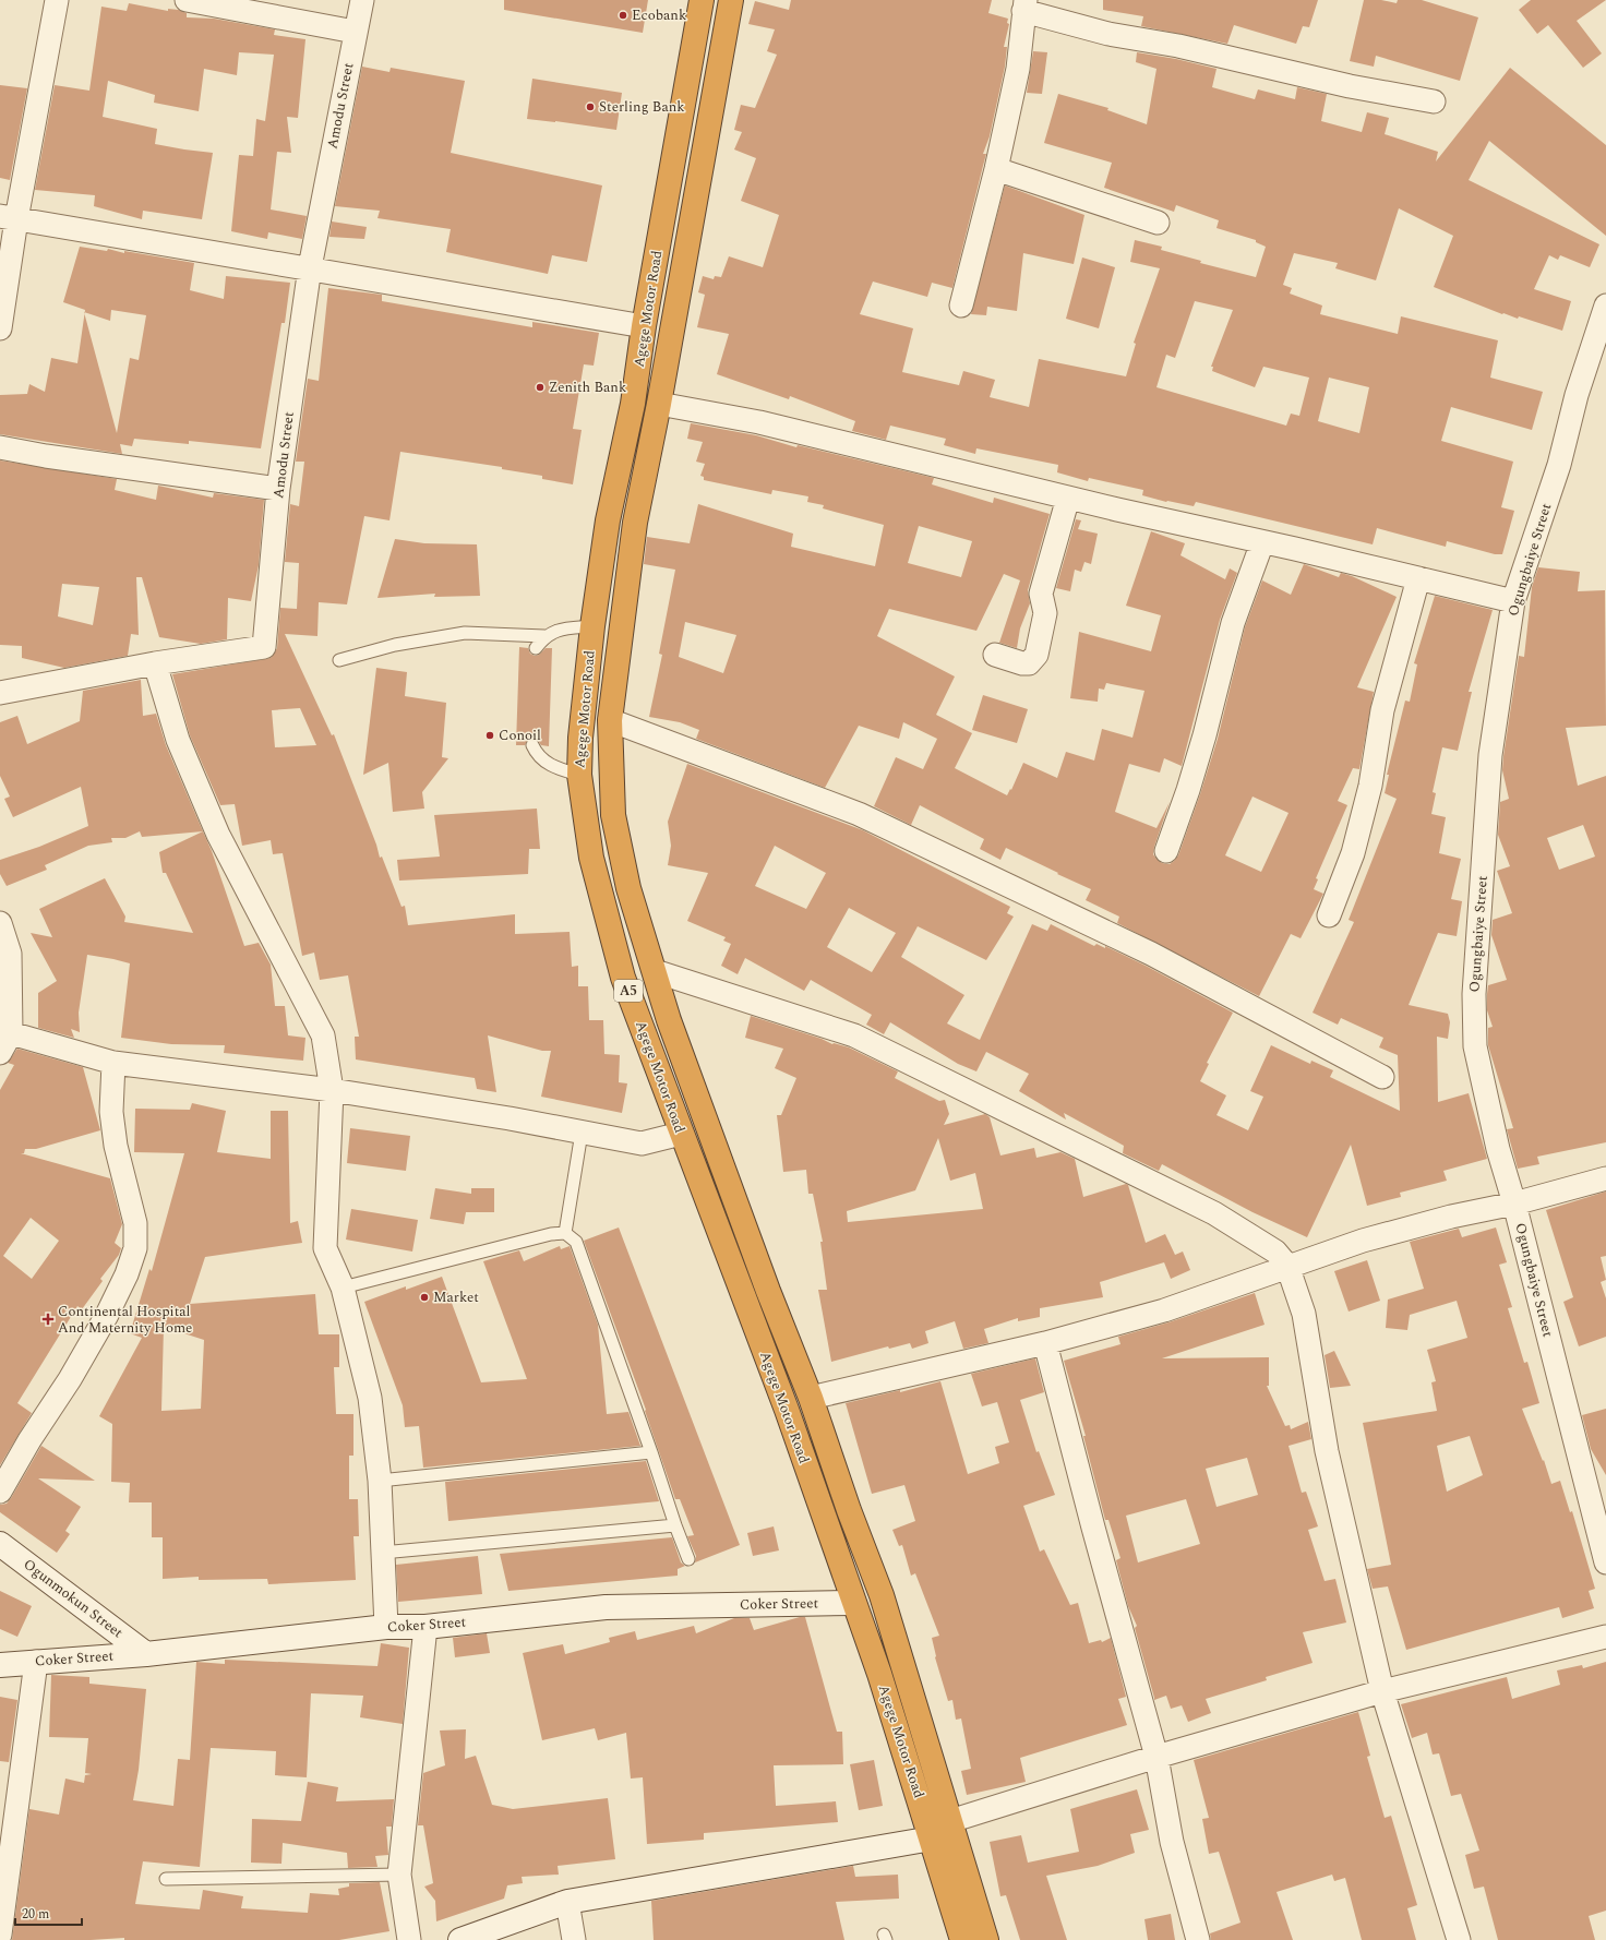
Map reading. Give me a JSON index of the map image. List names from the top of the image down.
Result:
{
  "streets": {
    "highway": ["Agege Motor Road", "A5"],
    "street": [
      "Amodu Street",
      "Ogungbaiye Street",
      "Ogunmokun Street",
      "Coker Street"
    ]
  },
  "crossings": [
    ["Agege Motor Road", "Coker Street"],
    ["Ogunmokun Street", "Coker Street"]
  ],
  "places": {
    "other": [
      "Ecobank",
      "Sterling Bank",
      "Zenith Bank",
      "Conoil",
      "Market"
    ],
    "health": ["Continental Hospital And Maternity Home"]
  },
  "scale_bar": "20 m"
}
